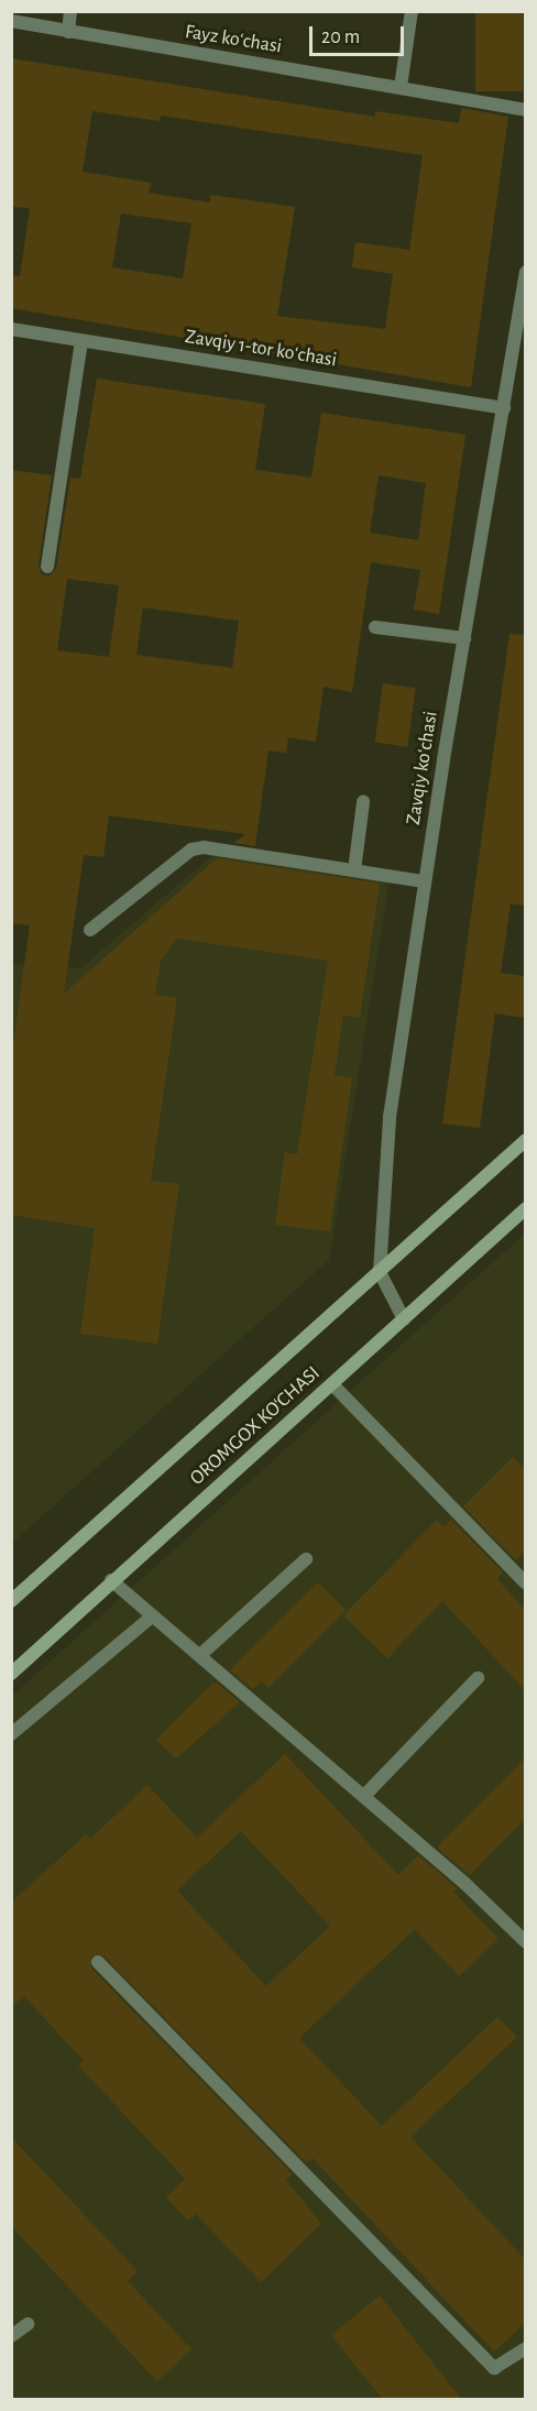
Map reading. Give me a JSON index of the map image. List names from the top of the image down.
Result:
{
  "streets": {
    "main road": ["OROMGOX KO‘CHASI"],
    "street": ["Fayz koʻchasi", "Zavqiy 1-tor koʻchasi", "Zavqiy koʻchasi"]
  },
  "crossings": [
    ["Zavqiy 1-tor koʻchasi", "Zavqiy koʻchasi"],
    ["Zavqiy koʻchasi", "OROMGOX KO‘CHASI"]
  ],
  "scale_bar": "20 m"
}
